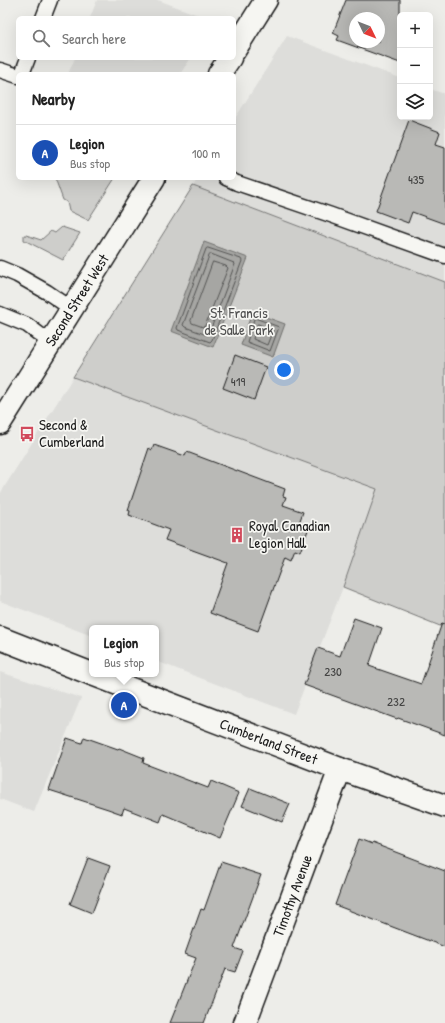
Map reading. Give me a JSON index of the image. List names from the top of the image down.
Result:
{
  "streets": {
    "street": ["Second Street West", "Cumberland Street", "Timothy Avenue"]
  },
  "crossings": [
    ["Cumberland Street", "Timothy Avenue"]
  ],
  "parks": ["St. Francis de Salle Park"],
  "places": {
    "bus stop": ["Second & Cumberland"],
    "building": ["Royal Canadian Legion Hall"]
  },
  "house_numbers": [
    "435",
    "419",
    "230",
    "232"
  ],
  "north": "bottom right",
  "page": {
    "map_buttons": ["+", "−"],
    "search": "Search here",
    "heading": "Nearby",
    "list": [
      {
        "mark": "A",
        "name": "Legion",
        "note": "Bus stop",
        "value": "100 m"
      }
    ],
    "popup": ["Legion", "Bus stop"],
    "pins": "A"
  }
}
